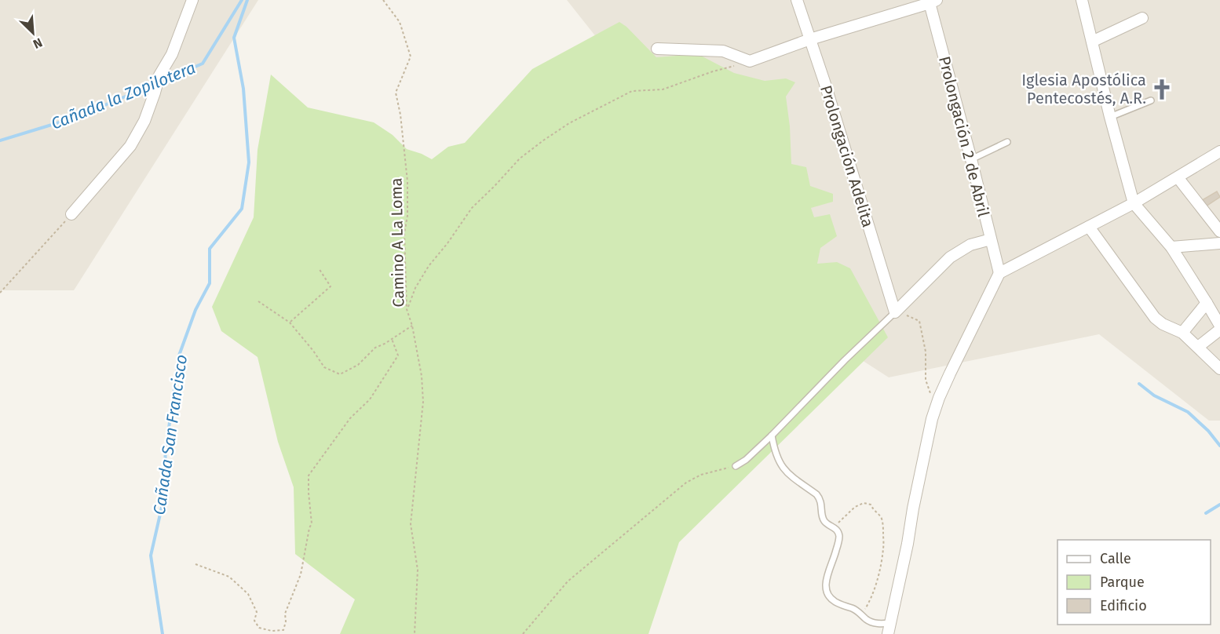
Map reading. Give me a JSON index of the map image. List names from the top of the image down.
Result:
{
  "streets": {
    "street": ["Prolongación 2 de Abril", "Prolongación Adelita"],
    "path": ["Camino A La Loma"]
  },
  "water": ["Cañada la Zopilotera", "Cañada San Francisco"],
  "places": {
    "church": ["Iglesia Apostólica Pentecostés, A.R."]
  },
  "legend": ["Calle", "Parque", "Edificio"],
  "north": "bottom right"
}
